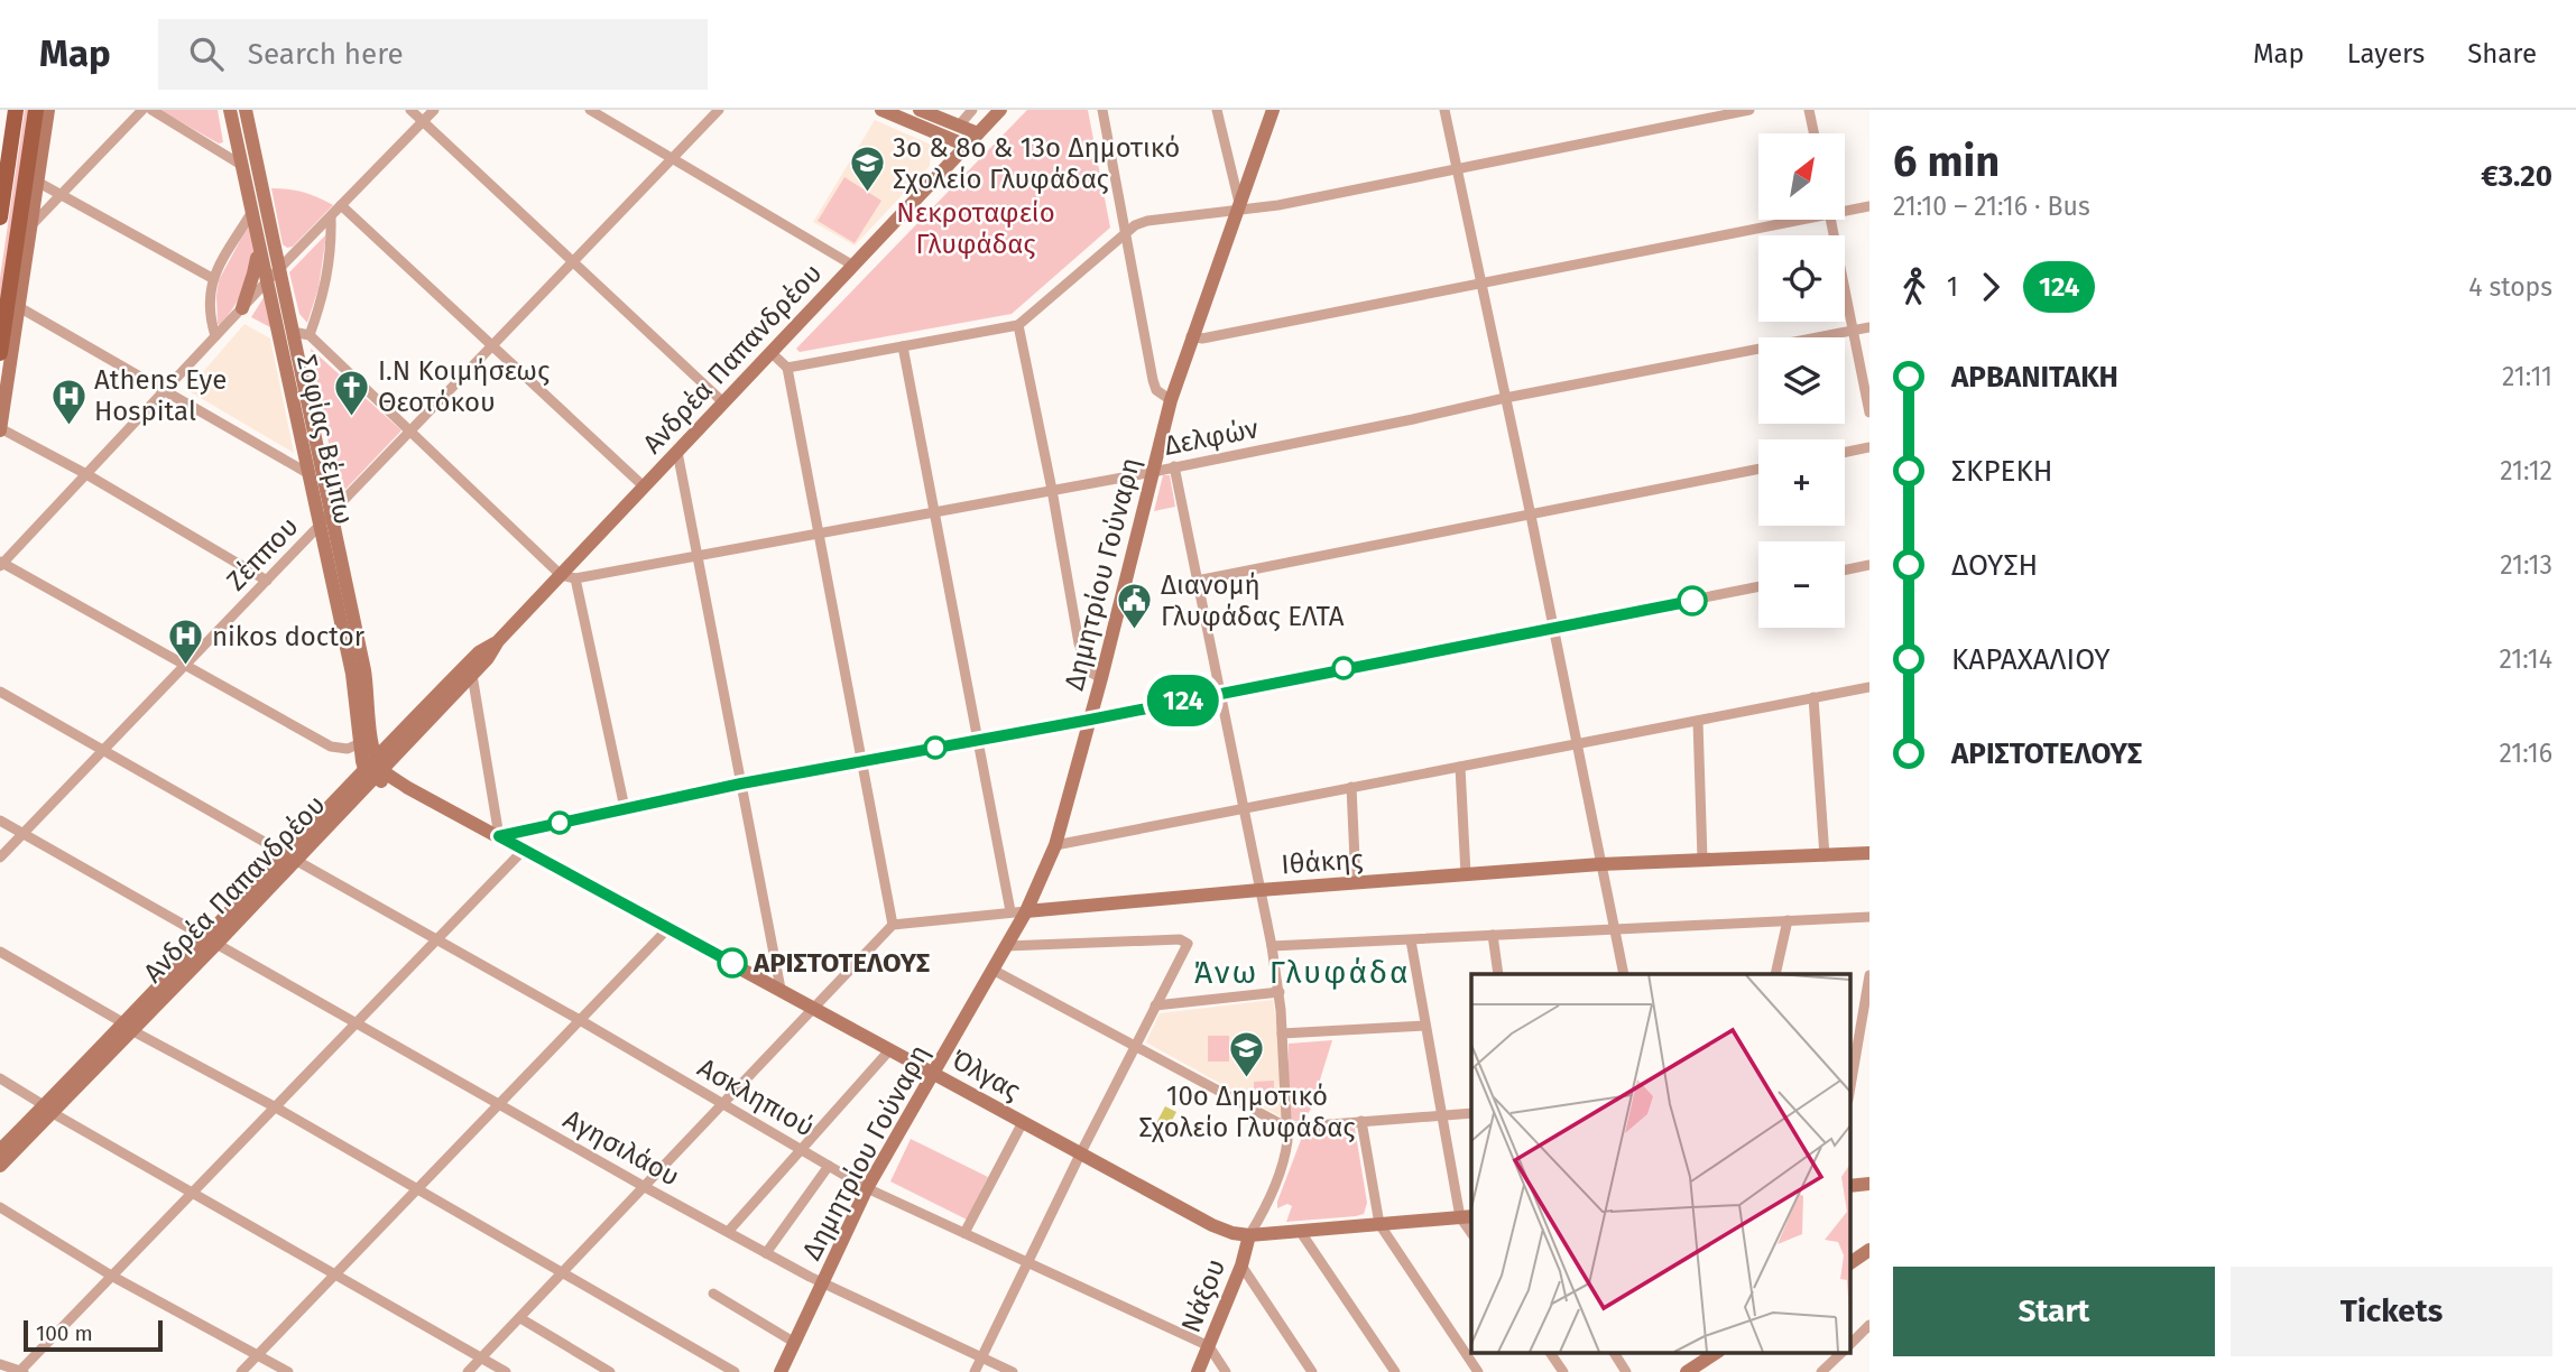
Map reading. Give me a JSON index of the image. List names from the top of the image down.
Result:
{
  "streets": {
    "main road": [
      "Ανδρέα Παπανδρέου",
      "Σοφίας Βέμπω",
      "Δημητρίου Γούναρη",
      "Ιθάκης",
      "Όλγας",
      "Νάξου"
    ],
    "street": [
      "Δελφών",
      "Ζέππου",
      "Ασκληπιού",
      "Αγησιλάου"
    ]
  },
  "crossings": [
    ["Ανδρέα Παπανδρέου", "Δελφών"],
    ["Ανδρέα Παπανδρέου", "Σοφίας Βέμπω"],
    ["Ανδρέα Παπανδρέου", "Όλγας"],
    ["Ανδρέα Παπανδρέου", "Ασκληπιού"],
    ["Ανδρέα Παπανδρέου", "Αγησιλάου"],
    ["Δελφών", "Δημητρίου Γούναρη"],
    ["Σοφίας Βέμπω", "Ζέππου"],
    ["Σοφίας Βέμπω", "Όλγας"],
    ["Ζέππου", "Ασκληπιού"],
    ["Ζέππου", "Αγησιλάου"],
    ["Δημητρίου Γούναρη", "Ιθάκης"],
    ["Δημητρίου Γούναρη", "Όλγας"],
    ["Δημητρίου Γούναρη", "Ασκληπιού"],
    ["Δημητρίου Γούναρη", "Αγησιλάου"],
    ["Όλγας", "Νάξου"],
    ["Ασκληπιού", "Νάξου"]
  ],
  "districts": ["Άνω Γλυφάδα"],
  "parks": ["Νεκροταφείο Γλυφάδας"],
  "places": {
    "school or university": ["3ο & 8ο & 13ο Δημοτικό Σχολείο Γλυφάδας", "10o Δημοτικό Σχολείο Γλυφάδας"],
    "church": ["Ι.Ν Κοιμήσεως Θεοτόκου"],
    "hospital": ["Athens Eye Hospital", "nikos doctor"],
    "public building": ["Διανομή Γλυφάδας ΕΛΤΑ"],
    "other": ["ΑΡΙΣΤΟΤΕΛΟΥΣ"]
  },
  "lines": ["bus line 124"],
  "scale_bar": "100 m",
  "north": "top right",
  "page": {
    "header": "Map",
    "search": "Search here",
    "nav": ["Map", "Layers", "Share"],
    "on_map": "124",
    "heading": ["6 min", "21:10 – 21:16 · Bus", "€3.20"],
    "map_buttons": ["+", "−"],
    "legs": ["1", "124", "4 stops"],
    "list": [
      {
        "name": "ΑΡΒΑΝΙΤΑΚΗ",
        "value": "21:11"
      },
      {
        "name": "ΣΚΡΕΚΗ",
        "value": "21:12"
      },
      {
        "name": "ΔΟΥΣΗ",
        "value": "21:13"
      },
      {
        "name": "ΚΑΡΑΧΑΛΙΟΥ",
        "value": "21:14"
      },
      {
        "name": "ΑΡΙΣΤΟΤΕΛΟΥΣ",
        "value": "21:16"
      }
    ],
    "buttons": ["Start", "Tickets"],
    "scale": "100 m"
  }
}
